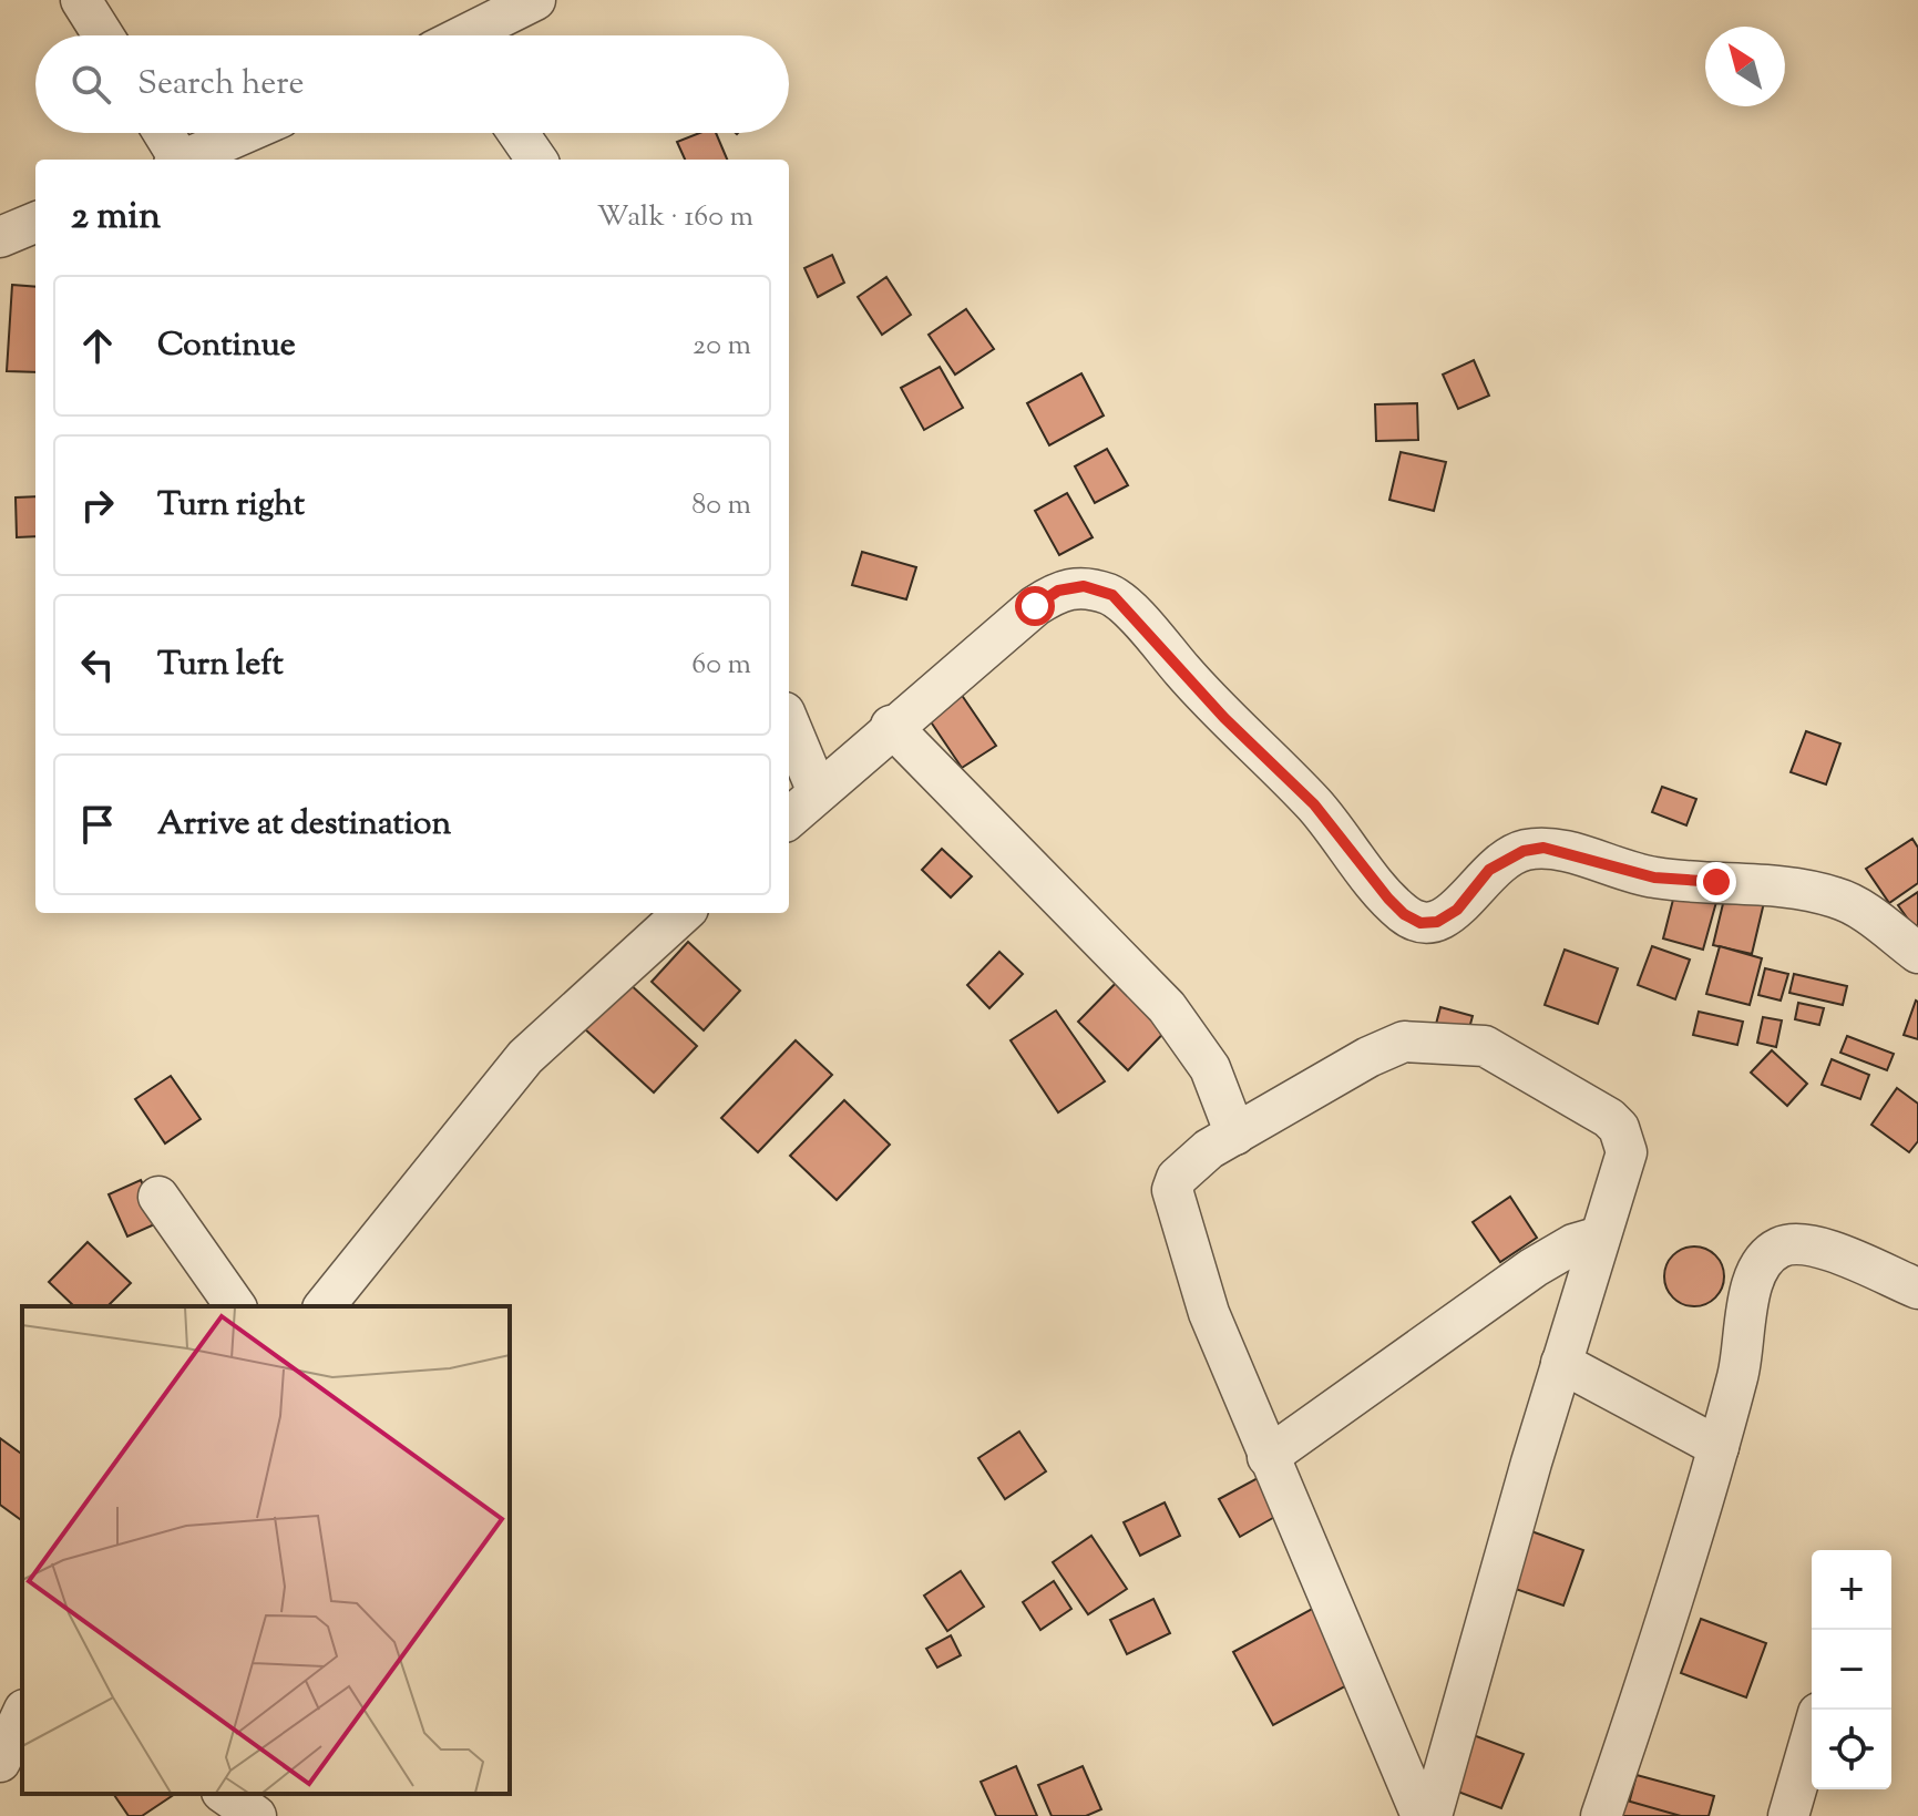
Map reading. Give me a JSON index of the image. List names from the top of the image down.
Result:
{
  "north": "top left",
  "page": {
    "search": "Search here",
    "heading": ["2 min", "Walk · 160 m"],
    "list": [
      ["Continue", "20 m"],
      ["Turn right", "80 m"],
      ["Turn left", "60 m"],
      "Arrive at destination"
    ],
    "map_buttons": ["+", "−"]
  }
}
